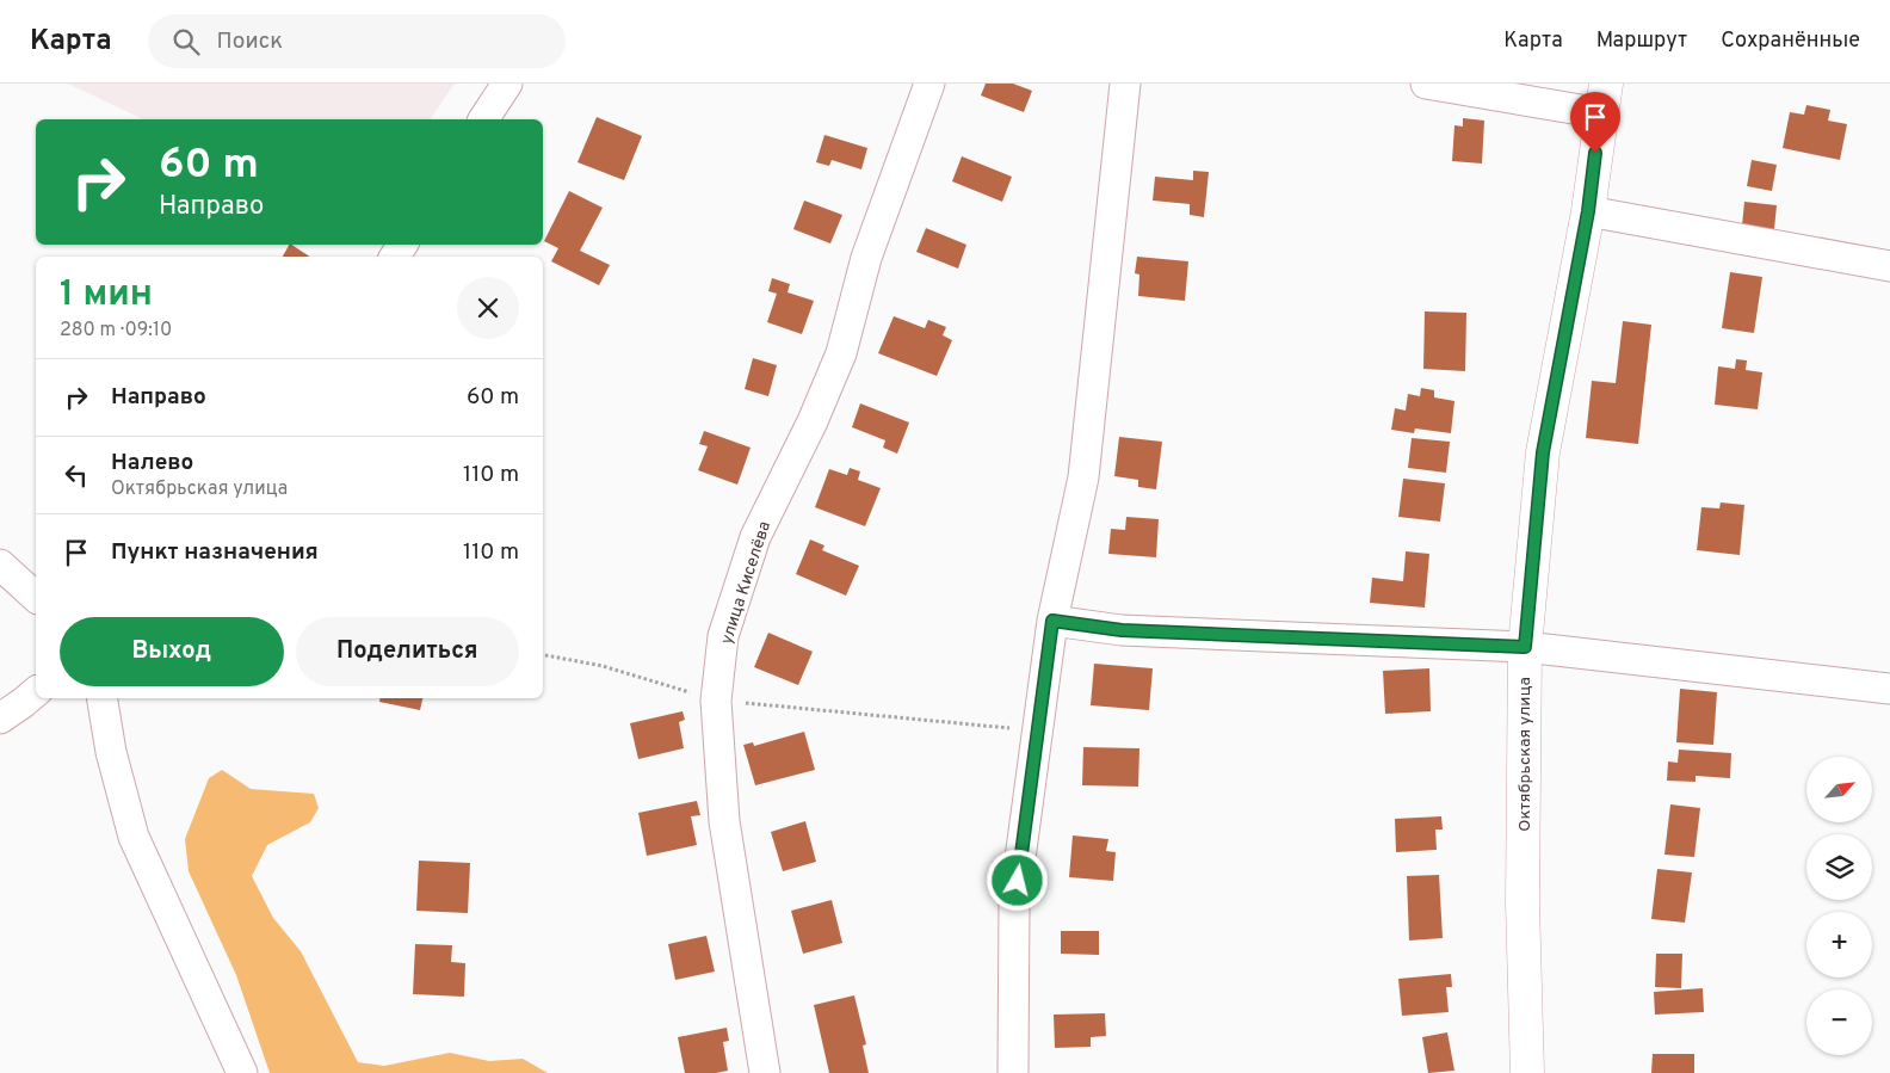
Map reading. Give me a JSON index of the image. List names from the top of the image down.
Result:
{
  "streets": {
    "street": ["улица Киселёва", "Октябрьская улица"]
  },
  "north": "top right",
  "page": {
    "header": "Карта",
    "search": "Поиск",
    "nav": ["Карта", "Маршрут", "Сохранённые"],
    "turn": ["60 m", "Направо"],
    "heading": ["1 мин", "280 m · 09:10"],
    "list": [
      {
        "name": "Направо",
        "value": "60 m"
      },
      {
        "name": "Налево",
        "note": "Октябрьская улица",
        "value": "110 m"
      },
      {
        "name": "Пункт назначения",
        "value": "110 m"
      }
    ],
    "buttons": ["Выход", "Поделиться"],
    "map_buttons": ["+", "−"]
  }
}
